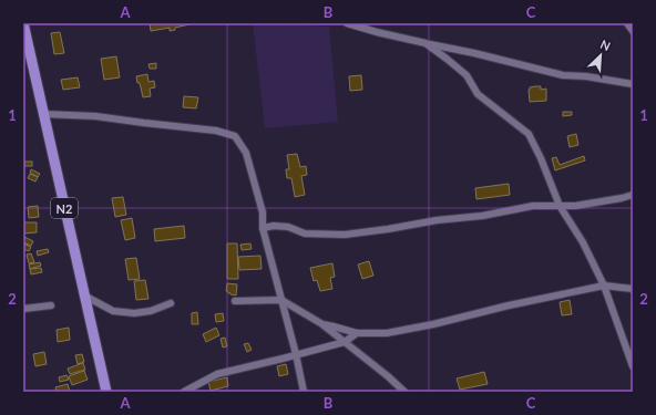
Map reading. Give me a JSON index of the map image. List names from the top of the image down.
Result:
{
  "streets": {
    "highway": ["N2"]
  },
  "north": "top right",
  "grid": {
    "columns": ["A", "B", "C"],
    "rows": ["1", "2"]
  }
}
